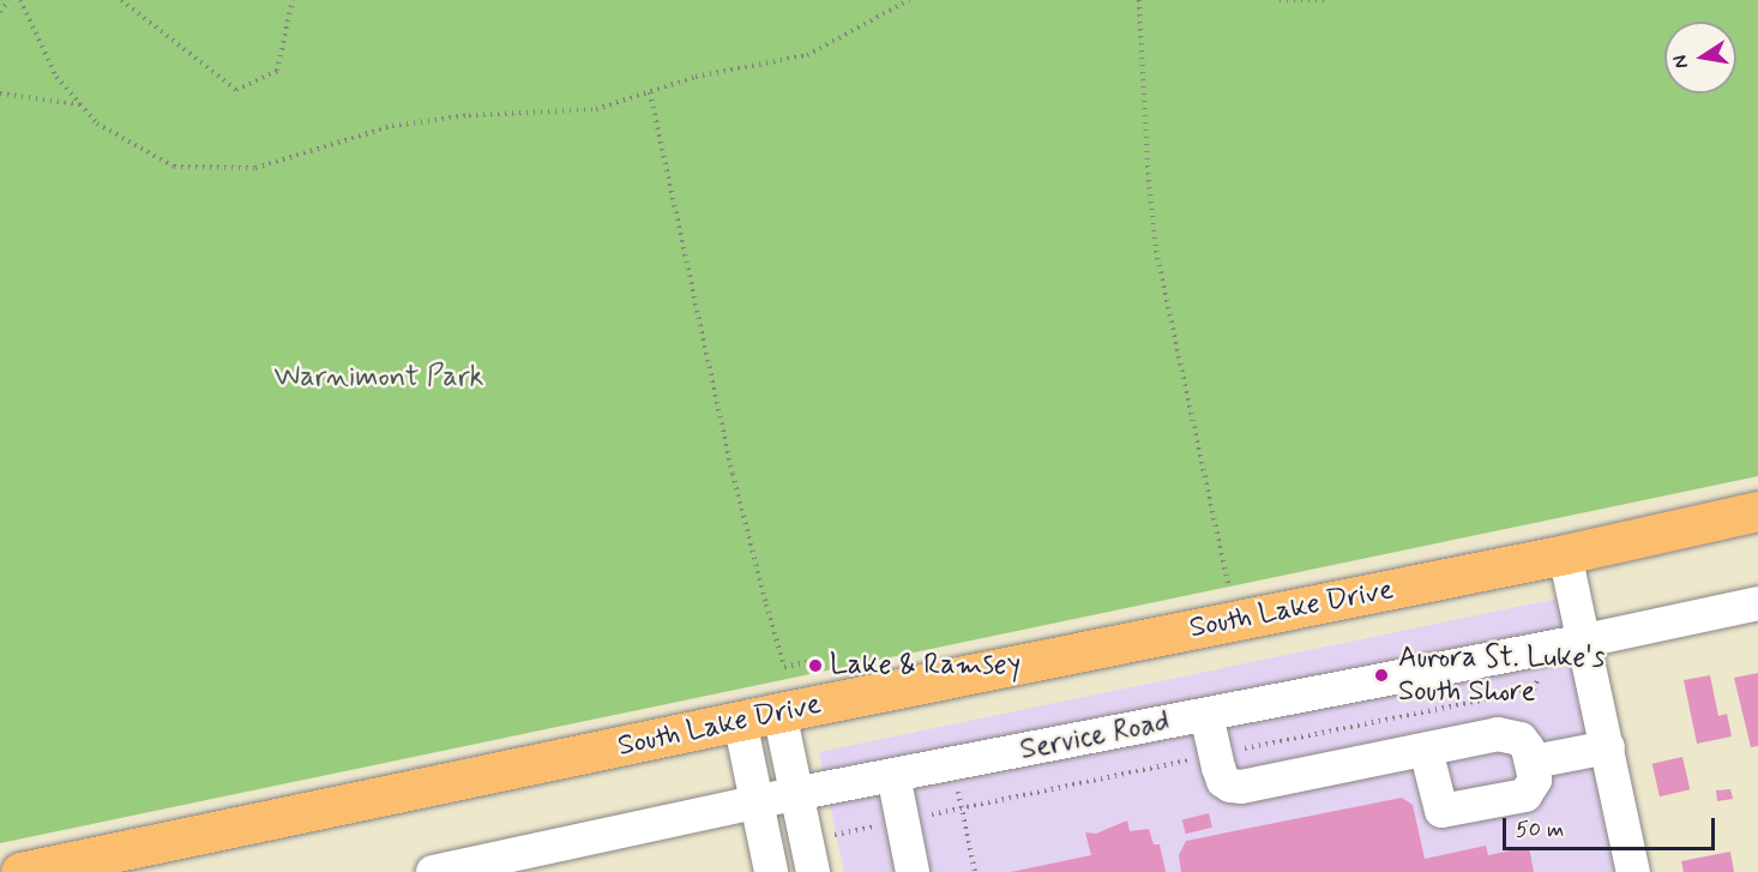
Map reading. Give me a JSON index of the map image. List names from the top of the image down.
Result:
{
  "streets": {
    "main road": ["South Lake Drive"],
    "street": ["Service Road"]
  },
  "parks": ["Warnimont Park"],
  "places": ["Lake & Ramsey", "Aurora St. Luke's South Shore"],
  "scale_bar": "50 m",
  "north": "left"
}
